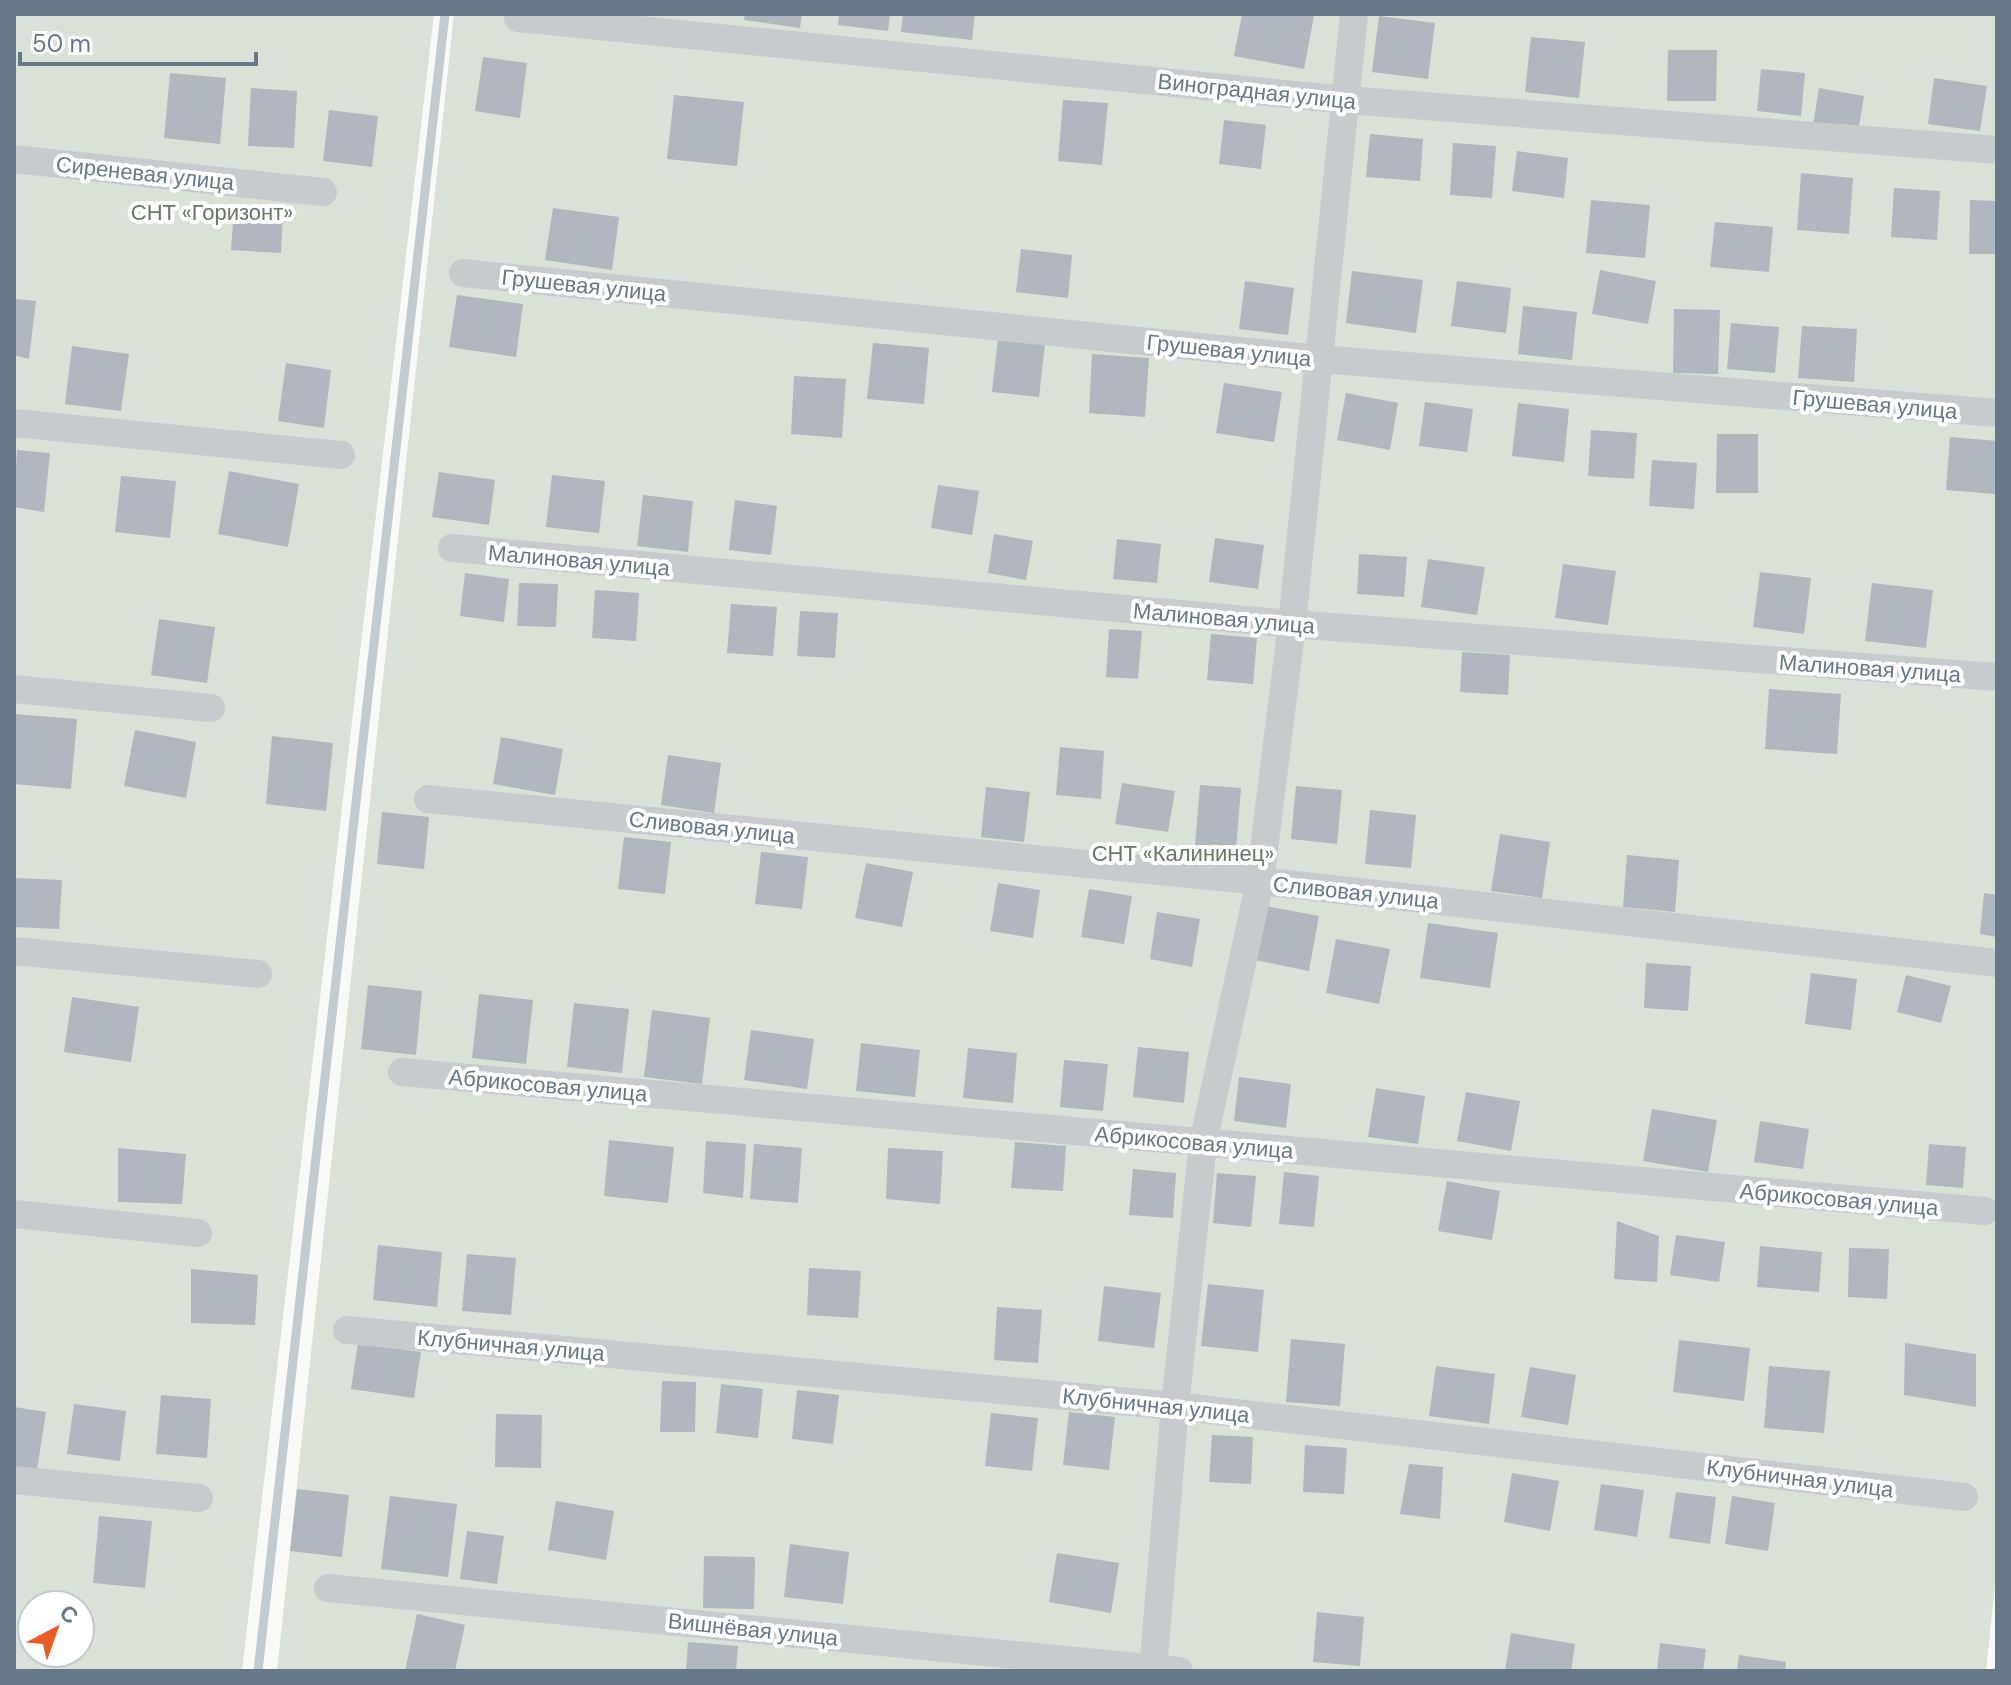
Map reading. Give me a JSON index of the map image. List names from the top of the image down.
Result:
{
  "streets": {
    "street": [
      "Виноградная улица",
      "Сиреневая улица",
      "Грушевая улица",
      "Малиновая улица",
      "Сливовая улица",
      "Абрикосовая улица",
      "Клубничная улица",
      "Вишнёвая улица"
    ]
  },
  "parks": ["СНТ «Горизонт»", "СНТ «Калининец»"],
  "scale_bar": "50 m",
  "north": "top right"
}
